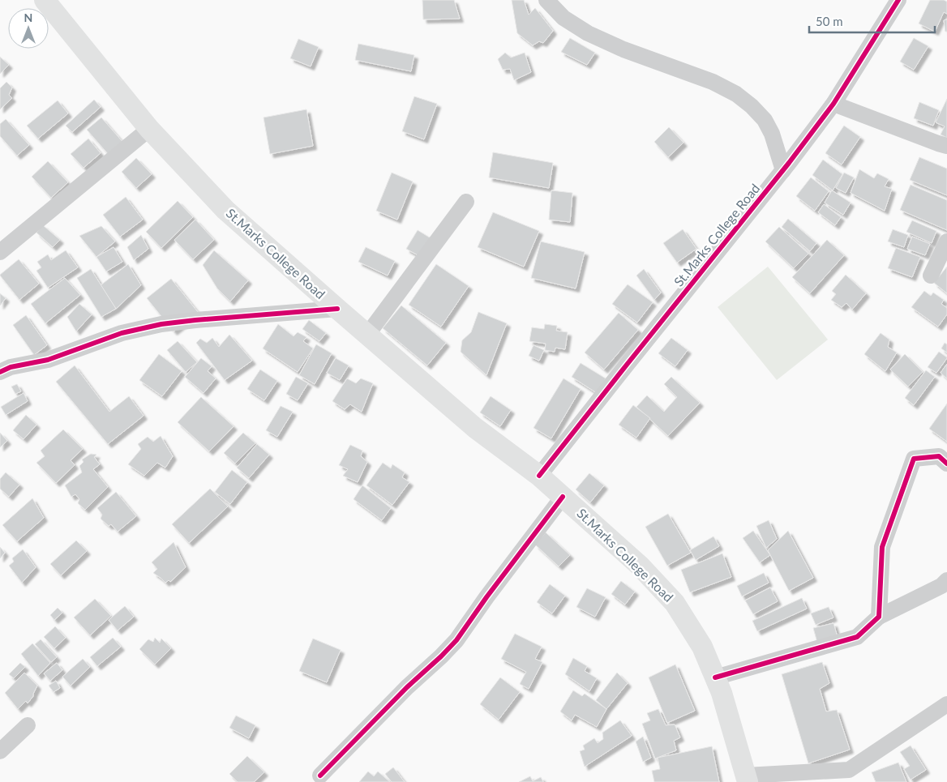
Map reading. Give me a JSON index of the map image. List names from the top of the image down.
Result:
{
  "streets": {
    "main road": ["St.Marks College Road"]
  },
  "scale_bar": "50 m",
  "north": "top"
}
